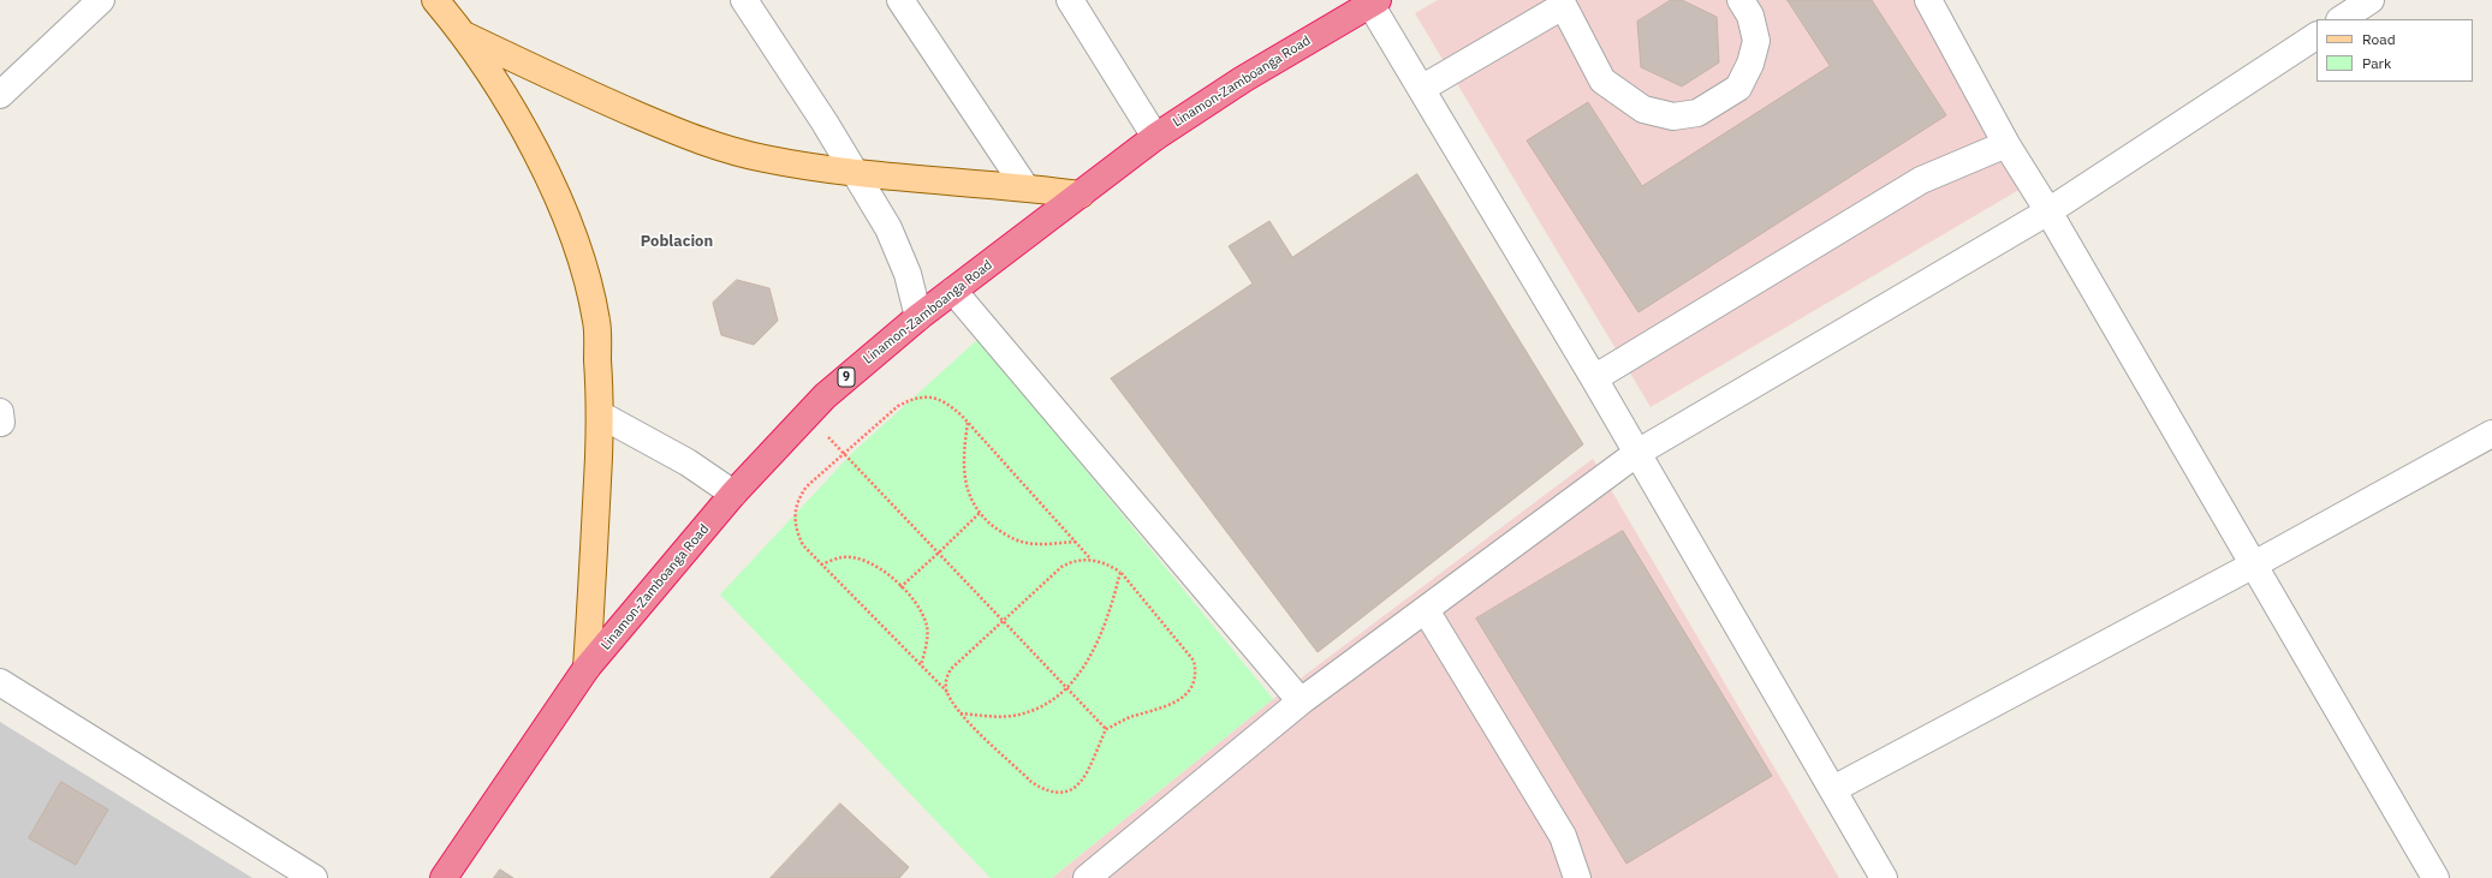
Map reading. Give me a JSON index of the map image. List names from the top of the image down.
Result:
{
  "streets": {
    "highway": ["Linamon-Zamboanga Road", "9"]
  },
  "districts": ["Poblacion"],
  "legend": ["Road", "Park"]
}
